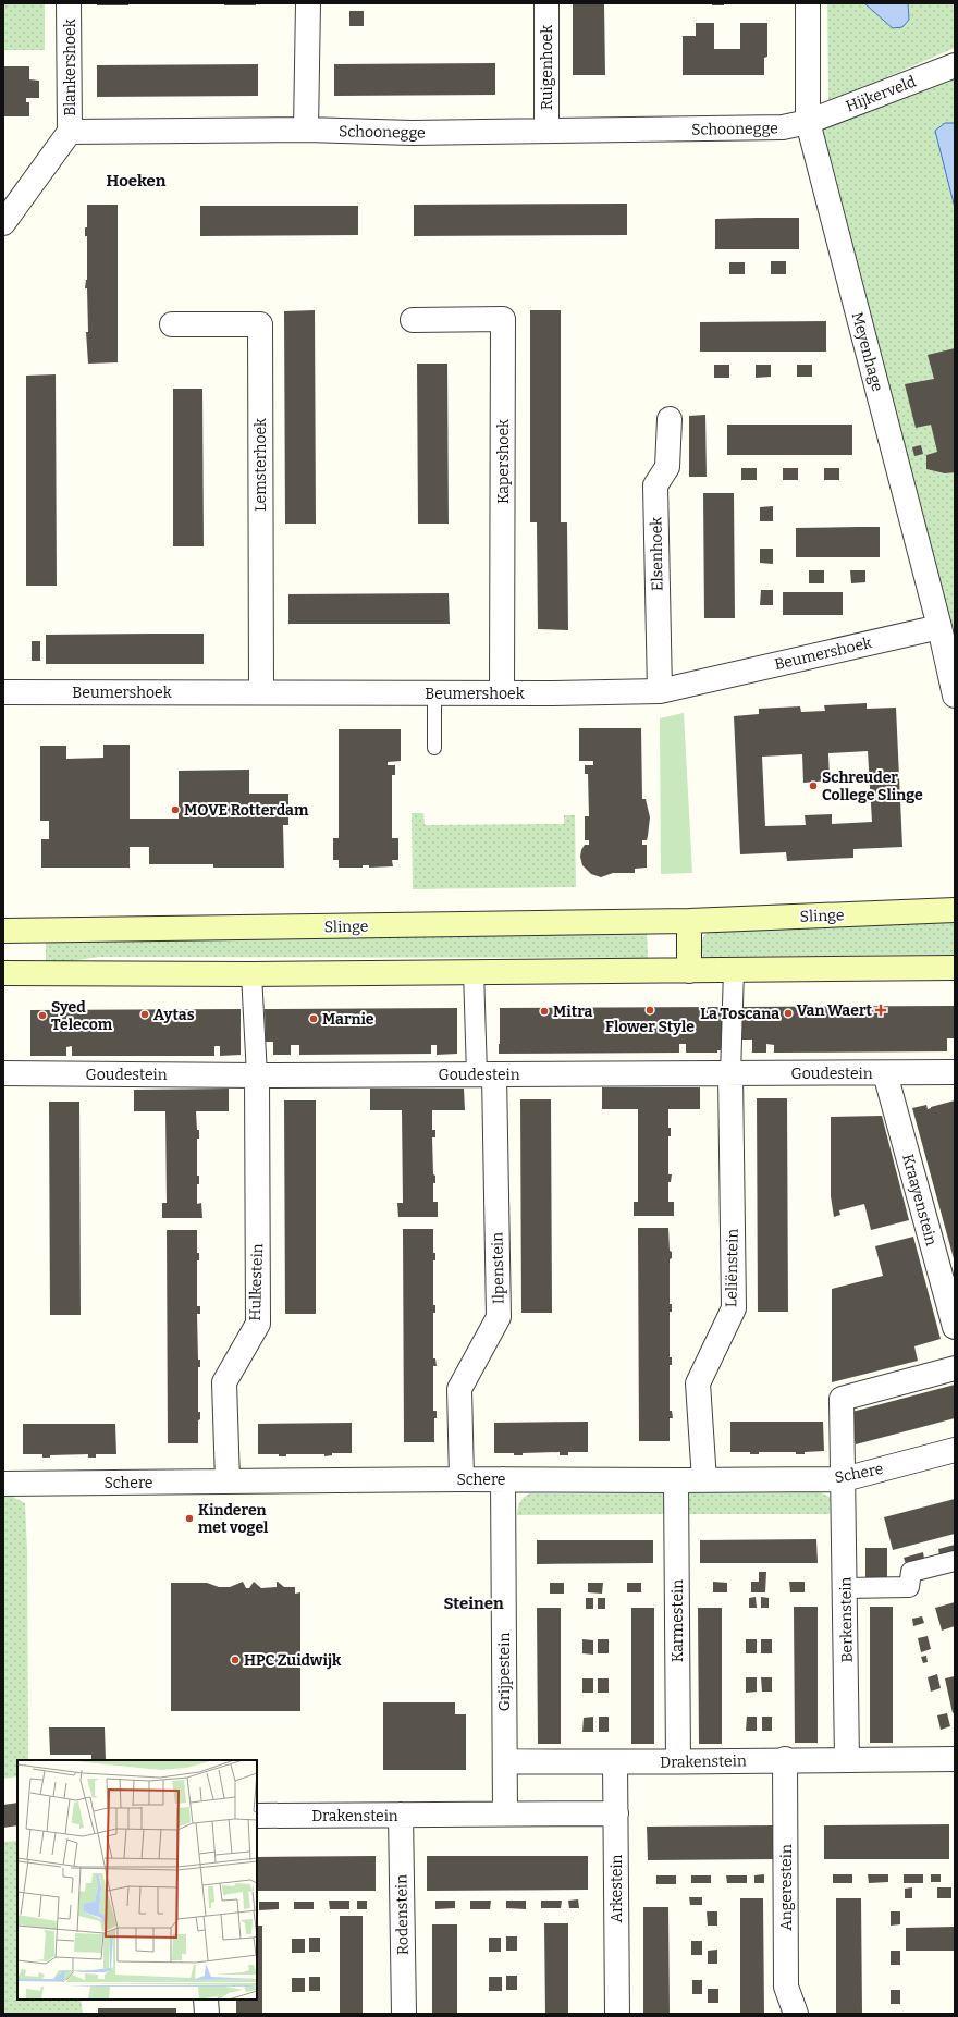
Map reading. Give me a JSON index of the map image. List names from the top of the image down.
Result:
{
  "streets": {
    "main road": ["Slinge"],
    "street": [
      "Blankershoek",
      "Ruigenhoek",
      "Hijkerveld",
      "Schoonegge",
      "Meyenhage",
      "Kapershoek",
      "Lemsterhoek",
      "Elsenhoek",
      "Beumershoek",
      "Goudestein",
      "Kraayenstein",
      "Ilpenstein",
      "Leliënstein",
      "Hulkestein",
      "Schere",
      "Berkenstein",
      "Karmestein",
      "Grijpestein",
      "Drakenstein",
      "Angerestein",
      "Arkestein",
      "Rodenstein"
    ]
  },
  "crossings": [
    ["Blankershoek", "Schoonegge"],
    ["Ruigenhoek", "Schoonegge"],
    ["Hijkerveld", "Schoonegge"],
    ["Hijkerveld", "Meyenhage"],
    ["Schoonegge", "Meyenhage"],
    ["Meyenhage", "Beumershoek"],
    ["Kapershoek", "Beumershoek"],
    ["Lemsterhoek", "Beumershoek"],
    ["Elsenhoek", "Beumershoek"],
    ["Goudestein", "Kraayenstein"],
    ["Goudestein", "Ilpenstein"],
    ["Goudestein", "Leliënstein"],
    ["Goudestein", "Hulkestein"],
    ["Ilpenstein", "Schere"],
    ["Leliënstein", "Schere"],
    ["Hulkestein", "Schere"],
    ["Schere", "Berkenstein"],
    ["Schere", "Karmestein"],
    ["Schere", "Grijpestein"],
    ["Berkenstein", "Drakenstein"],
    ["Karmestein", "Drakenstein"],
    ["Grijpestein", "Drakenstein"],
    ["Drakenstein", "Angerestein"],
    ["Drakenstein", "Arkestein"],
    ["Drakenstein", "Rodenstein"]
  ],
  "districts": ["Hoeken", "Steinen"],
  "places": {
    "other": [
      "Schreuder College Slinge",
      "MOVE Rotterdam",
      "Flower Style",
      "Mitra",
      "La Toscana",
      "Aytas",
      "Syed Telecom",
      "Marnie",
      "Kinderen met vogel",
      "HPC Zuidwijk"
    ],
    "health": ["Van Waert"]
  }
}
